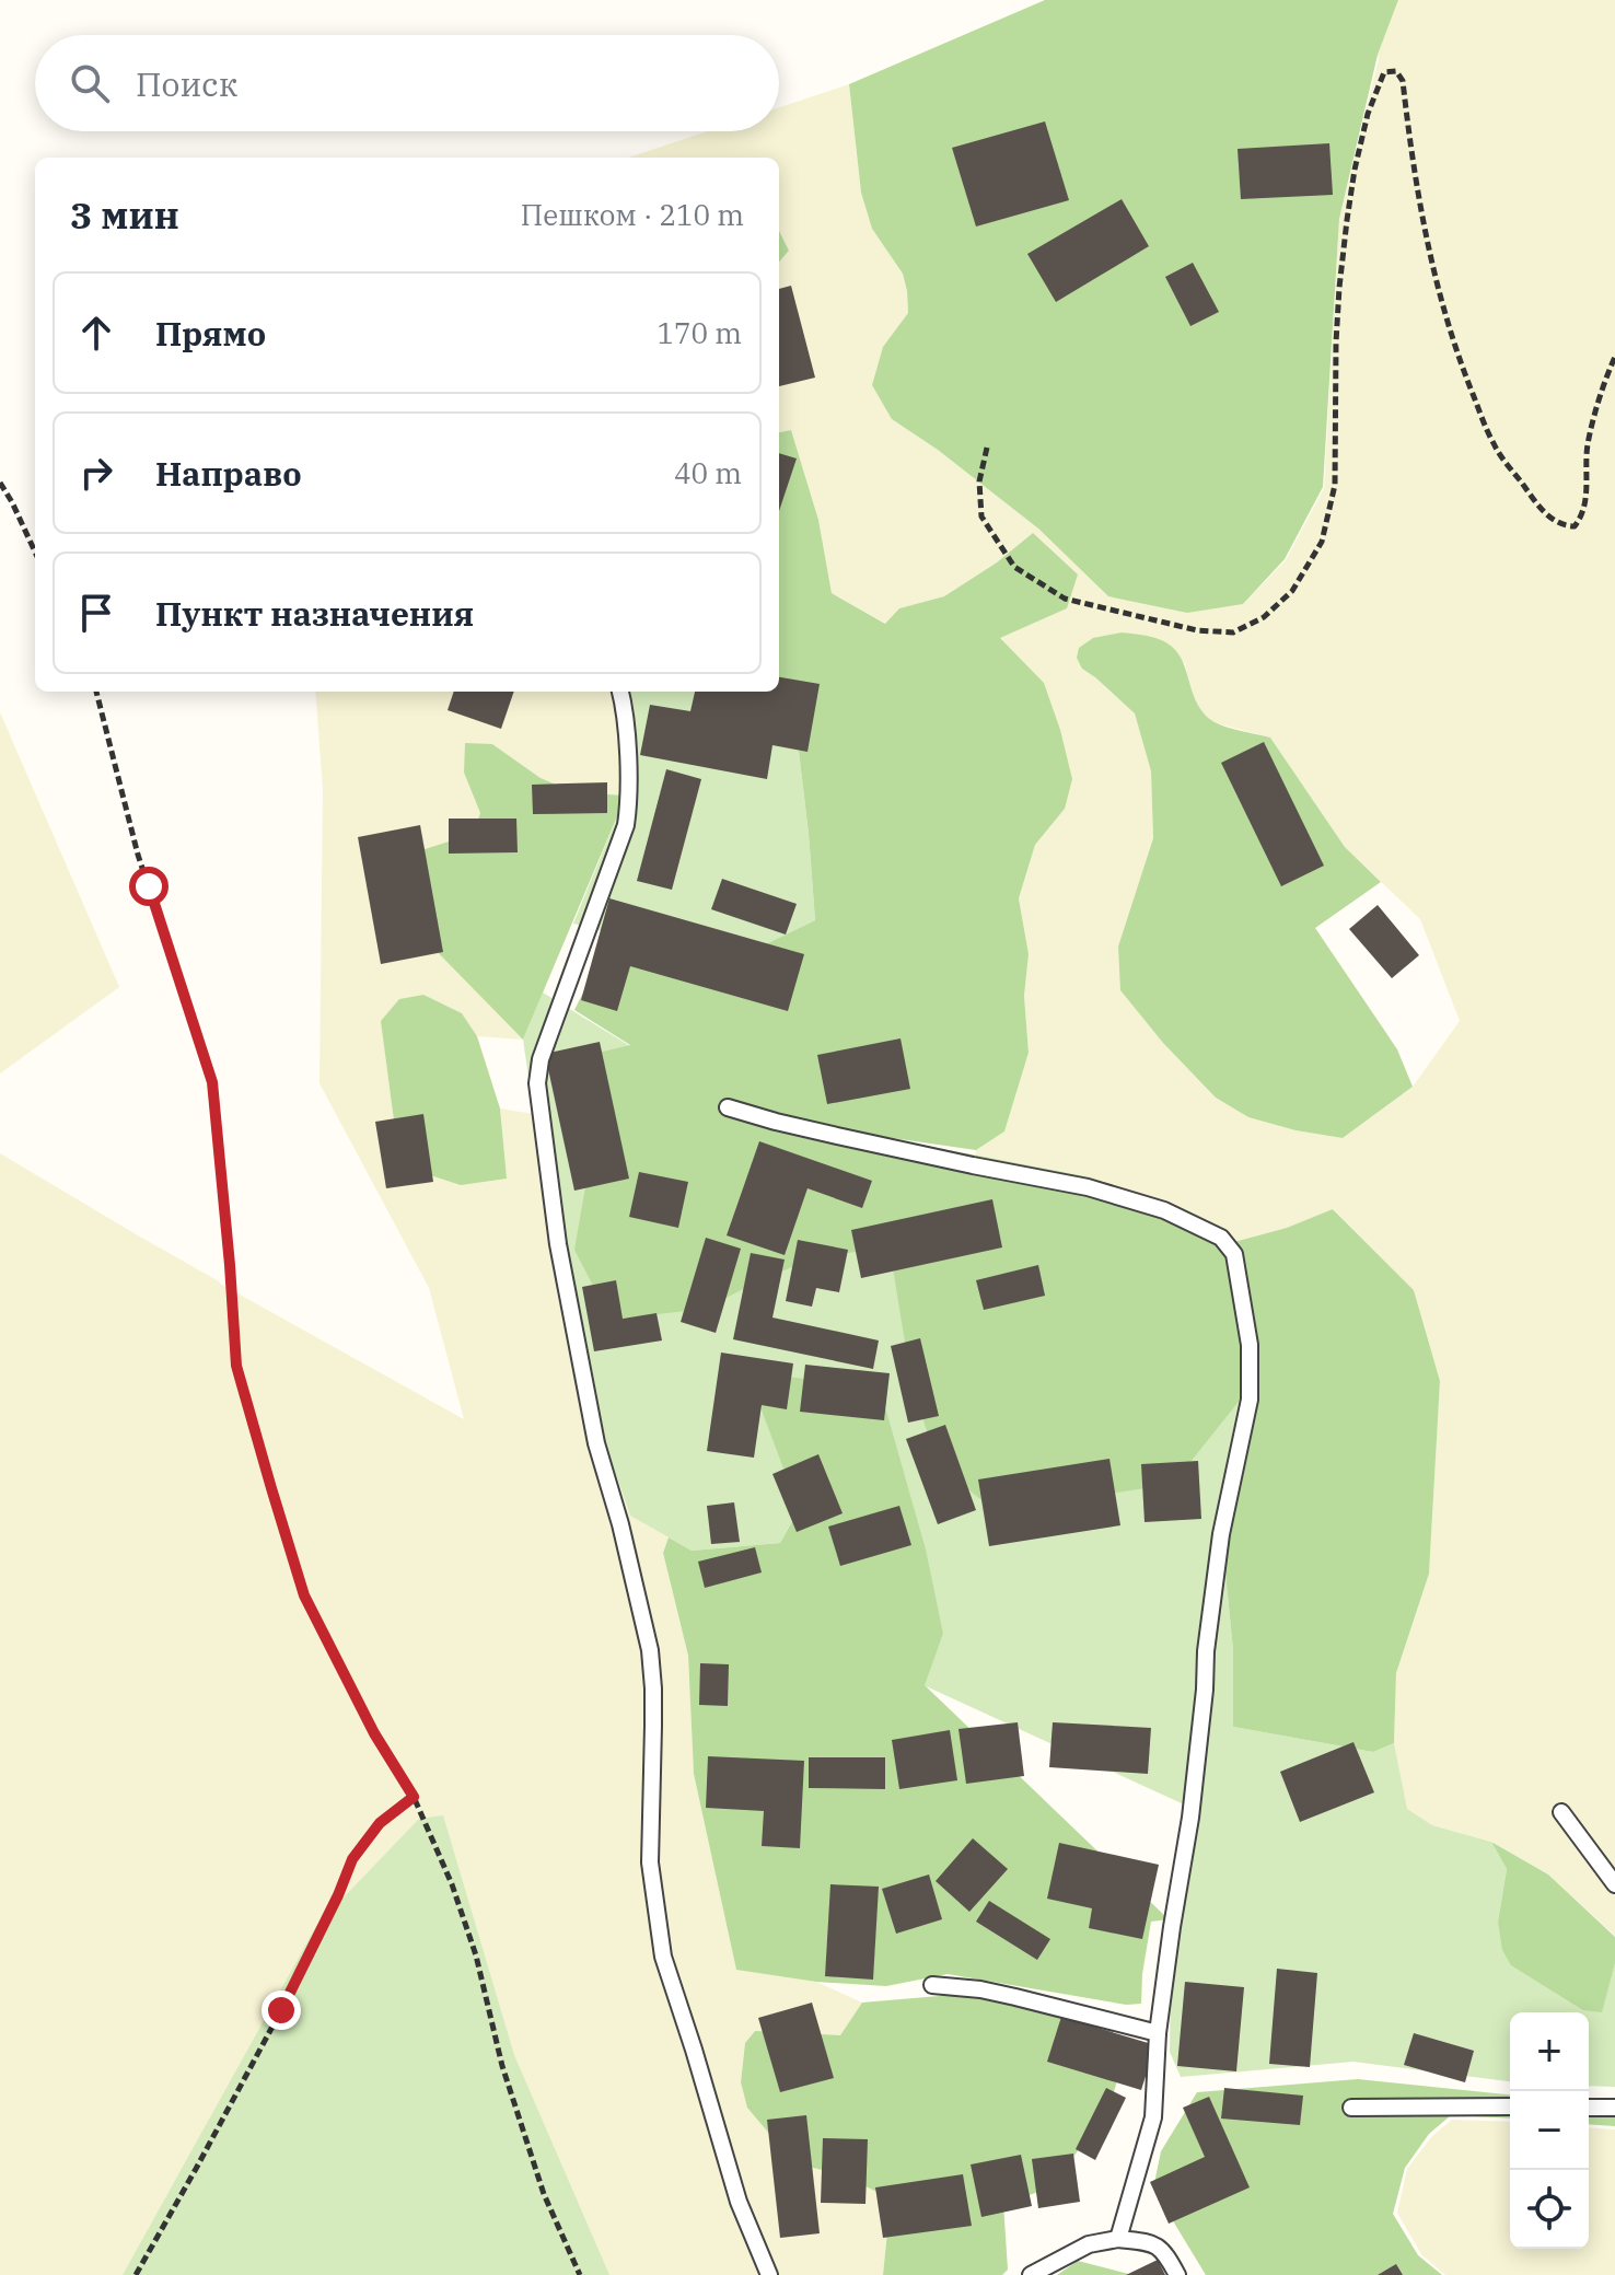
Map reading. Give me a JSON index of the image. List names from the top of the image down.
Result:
{
  "page": {
    "search": "Поиск",
    "heading": ["3 мин", "Пешком · 210 m"],
    "list": [
      ["Прямо", "170 m"],
      ["Направо", "40 m"],
      "Пункт назначения"
    ],
    "map_buttons": ["+", "−"]
  }
}
